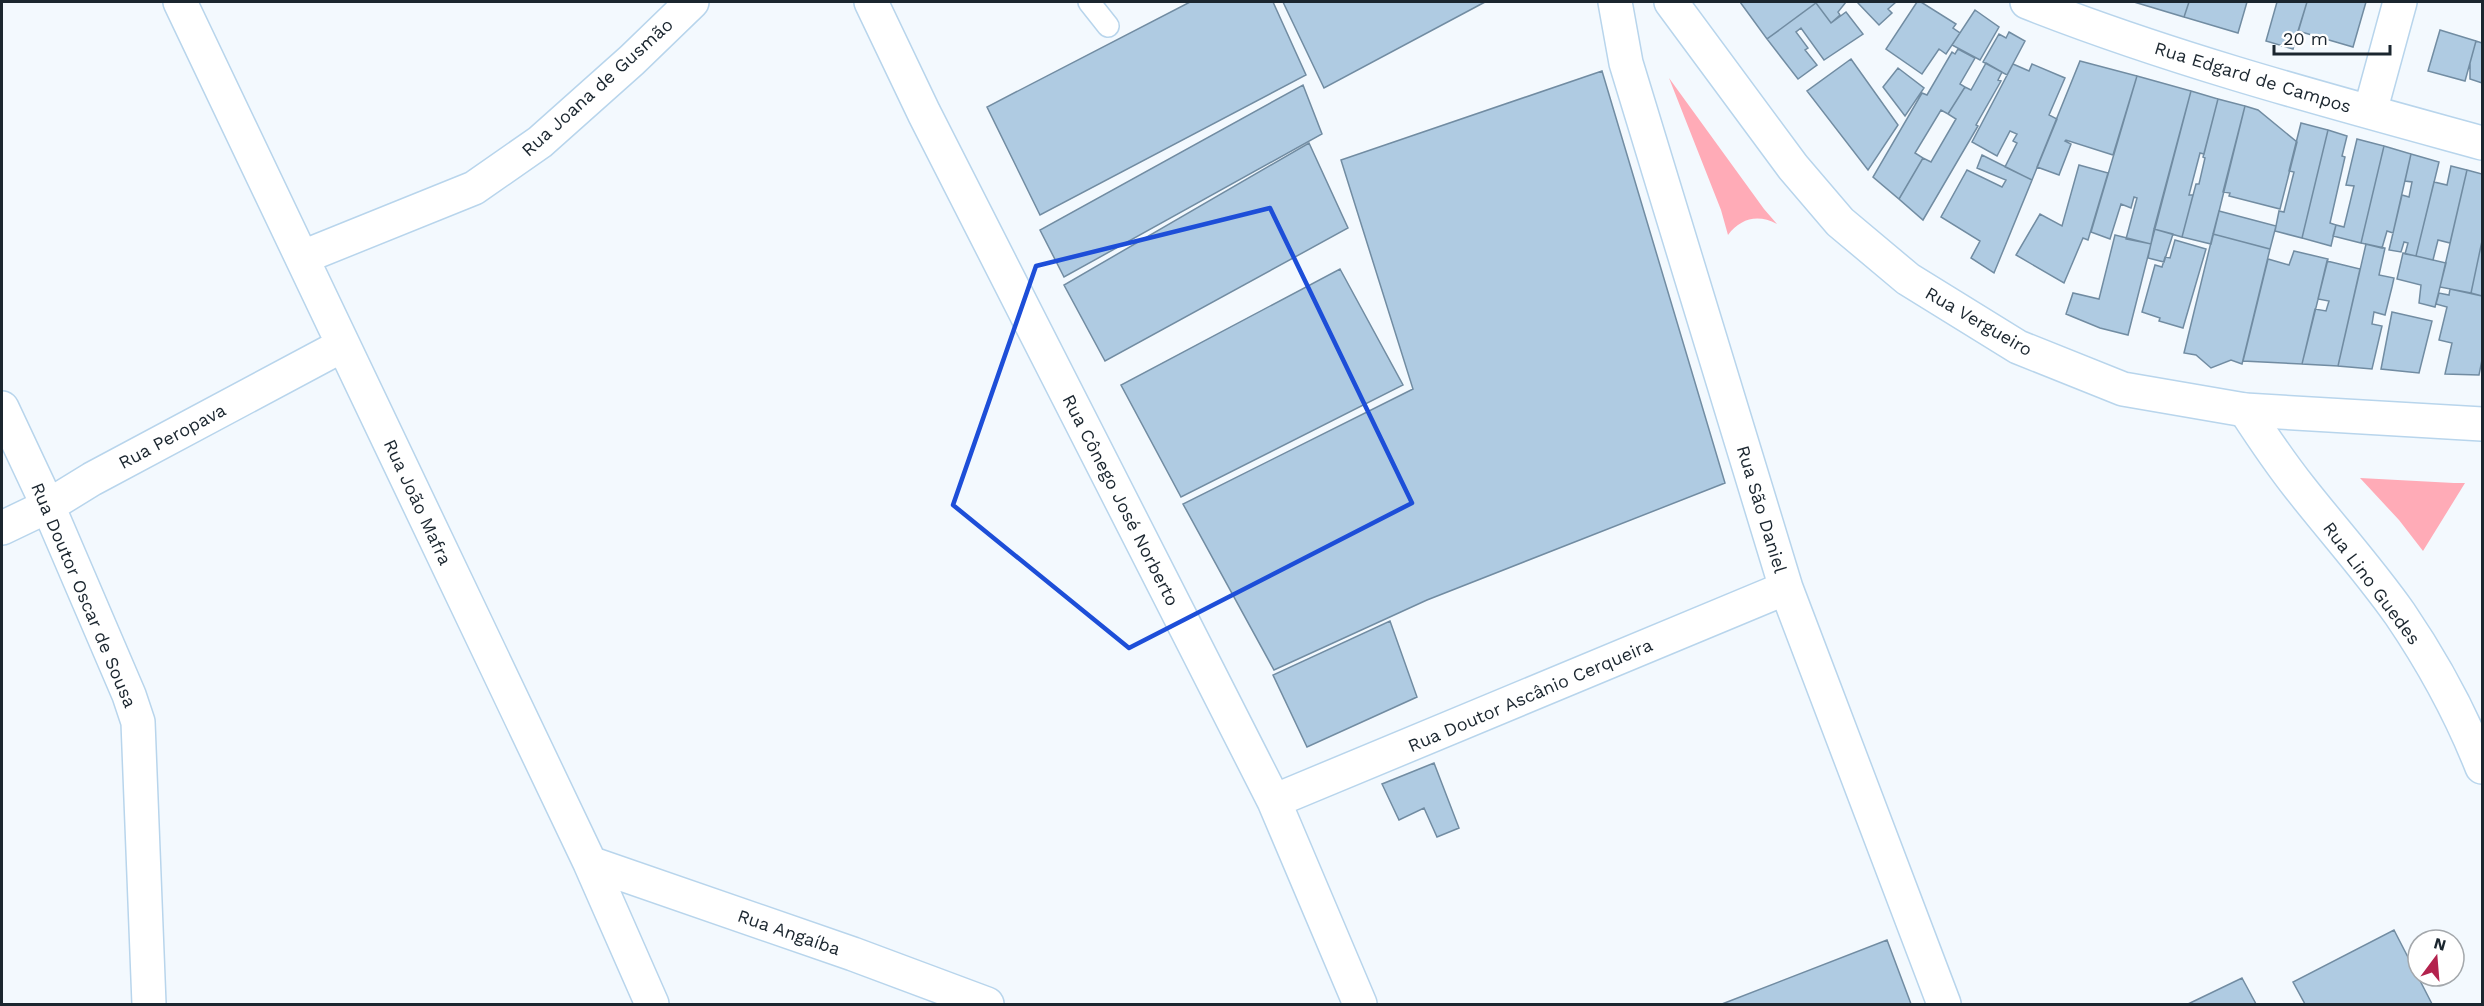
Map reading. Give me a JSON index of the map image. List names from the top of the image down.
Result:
{
  "streets": {
    "street": [
      "Rua Edgard de Campos",
      "Rua Joana de Gusmão",
      "Rua Vergueiro",
      "Rua Peropava",
      "Rua Cônego José Norberto",
      "Rua João Mafra",
      "Rua São Daniel",
      "Rua Lino Guedes",
      "Rua Doutor Oscar de Sousa",
      "Rua Doutor Ascânio Cerqueira",
      "Rua Angaíba"
    ]
  },
  "crossings": [
    ["Rua Joana de Gusmão", "Rua João Mafra"],
    ["Rua Vergueiro", "Rua Lino Guedes"],
    ["Rua Peropava", "Rua João Mafra"],
    ["Rua Peropava", "Rua Doutor Oscar de Sousa"],
    ["Rua Cônego José Norberto", "Rua Doutor Ascânio Cerqueira"],
    ["Rua João Mafra", "Rua Angaíba"],
    ["Rua São Daniel", "Rua Doutor Ascânio Cerqueira"]
  ],
  "scale_bar": "20 m",
  "north": "top"
}
